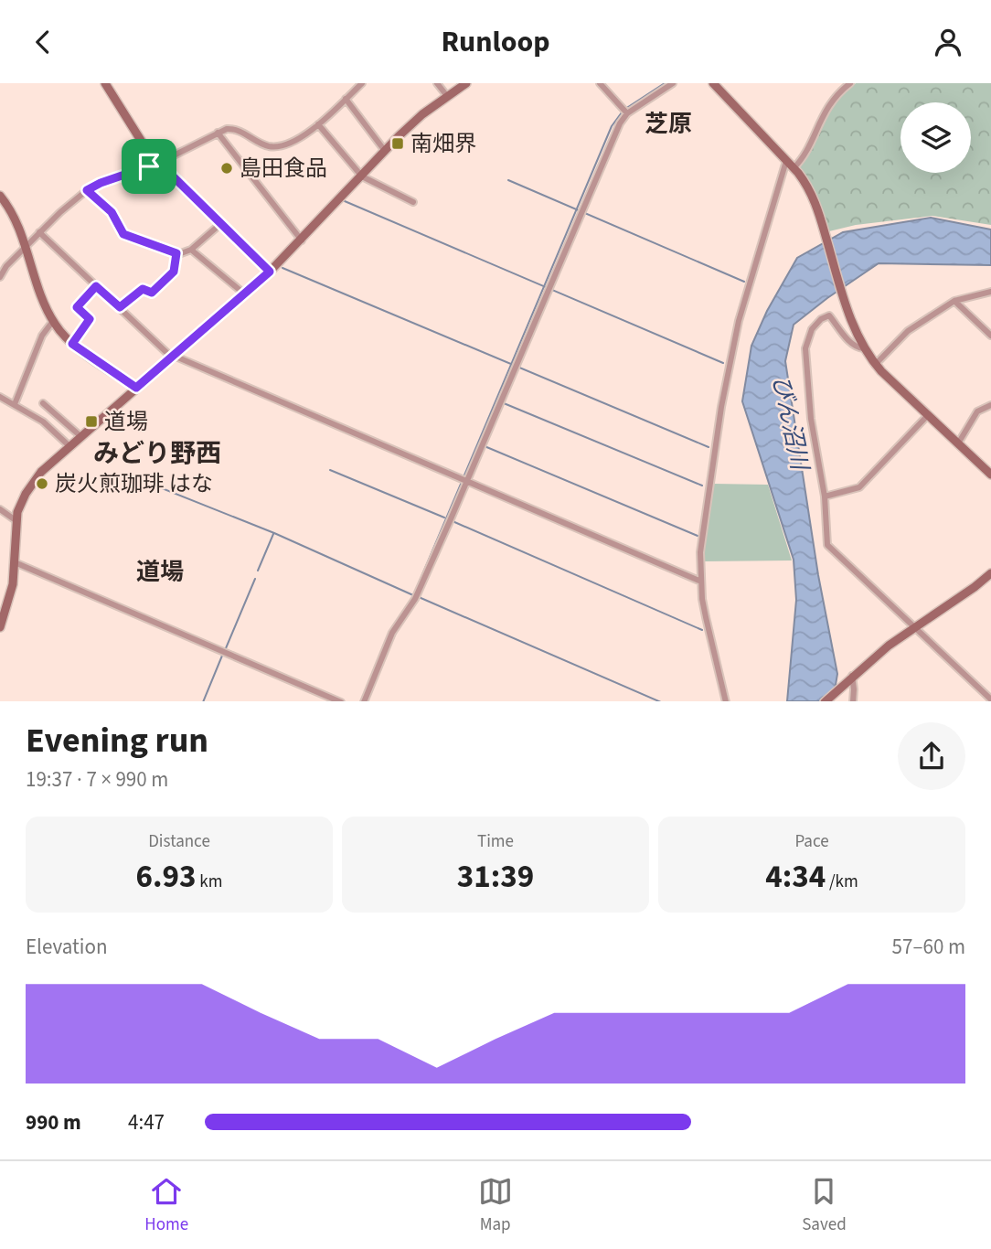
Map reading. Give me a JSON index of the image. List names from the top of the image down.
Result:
{
  "districts": ["芝原", "みどり野西", "道場"],
  "water": ["びん沼川"],
  "places": {
    "transit": ["南畑界", "道場"],
    "other": ["島田食品", "炭火煎珈琲 はな"]
  },
  "page": {
    "header": "Runloop",
    "heading": ["Evening run", "19:37 · 7 × 990 m"],
    "stats": [
      ["Distance", "6.93 km"],
      ["Time", "31:39"],
      ["Pace", "4:34 /km"]
    ],
    "chart": ["Elevation", "57–60 m"],
    "list": [
      {
        "name": "990 m",
        "note": "4:47"
      }
    ],
    "tabs": ["Home", "Map", "Saved"]
  }
}
